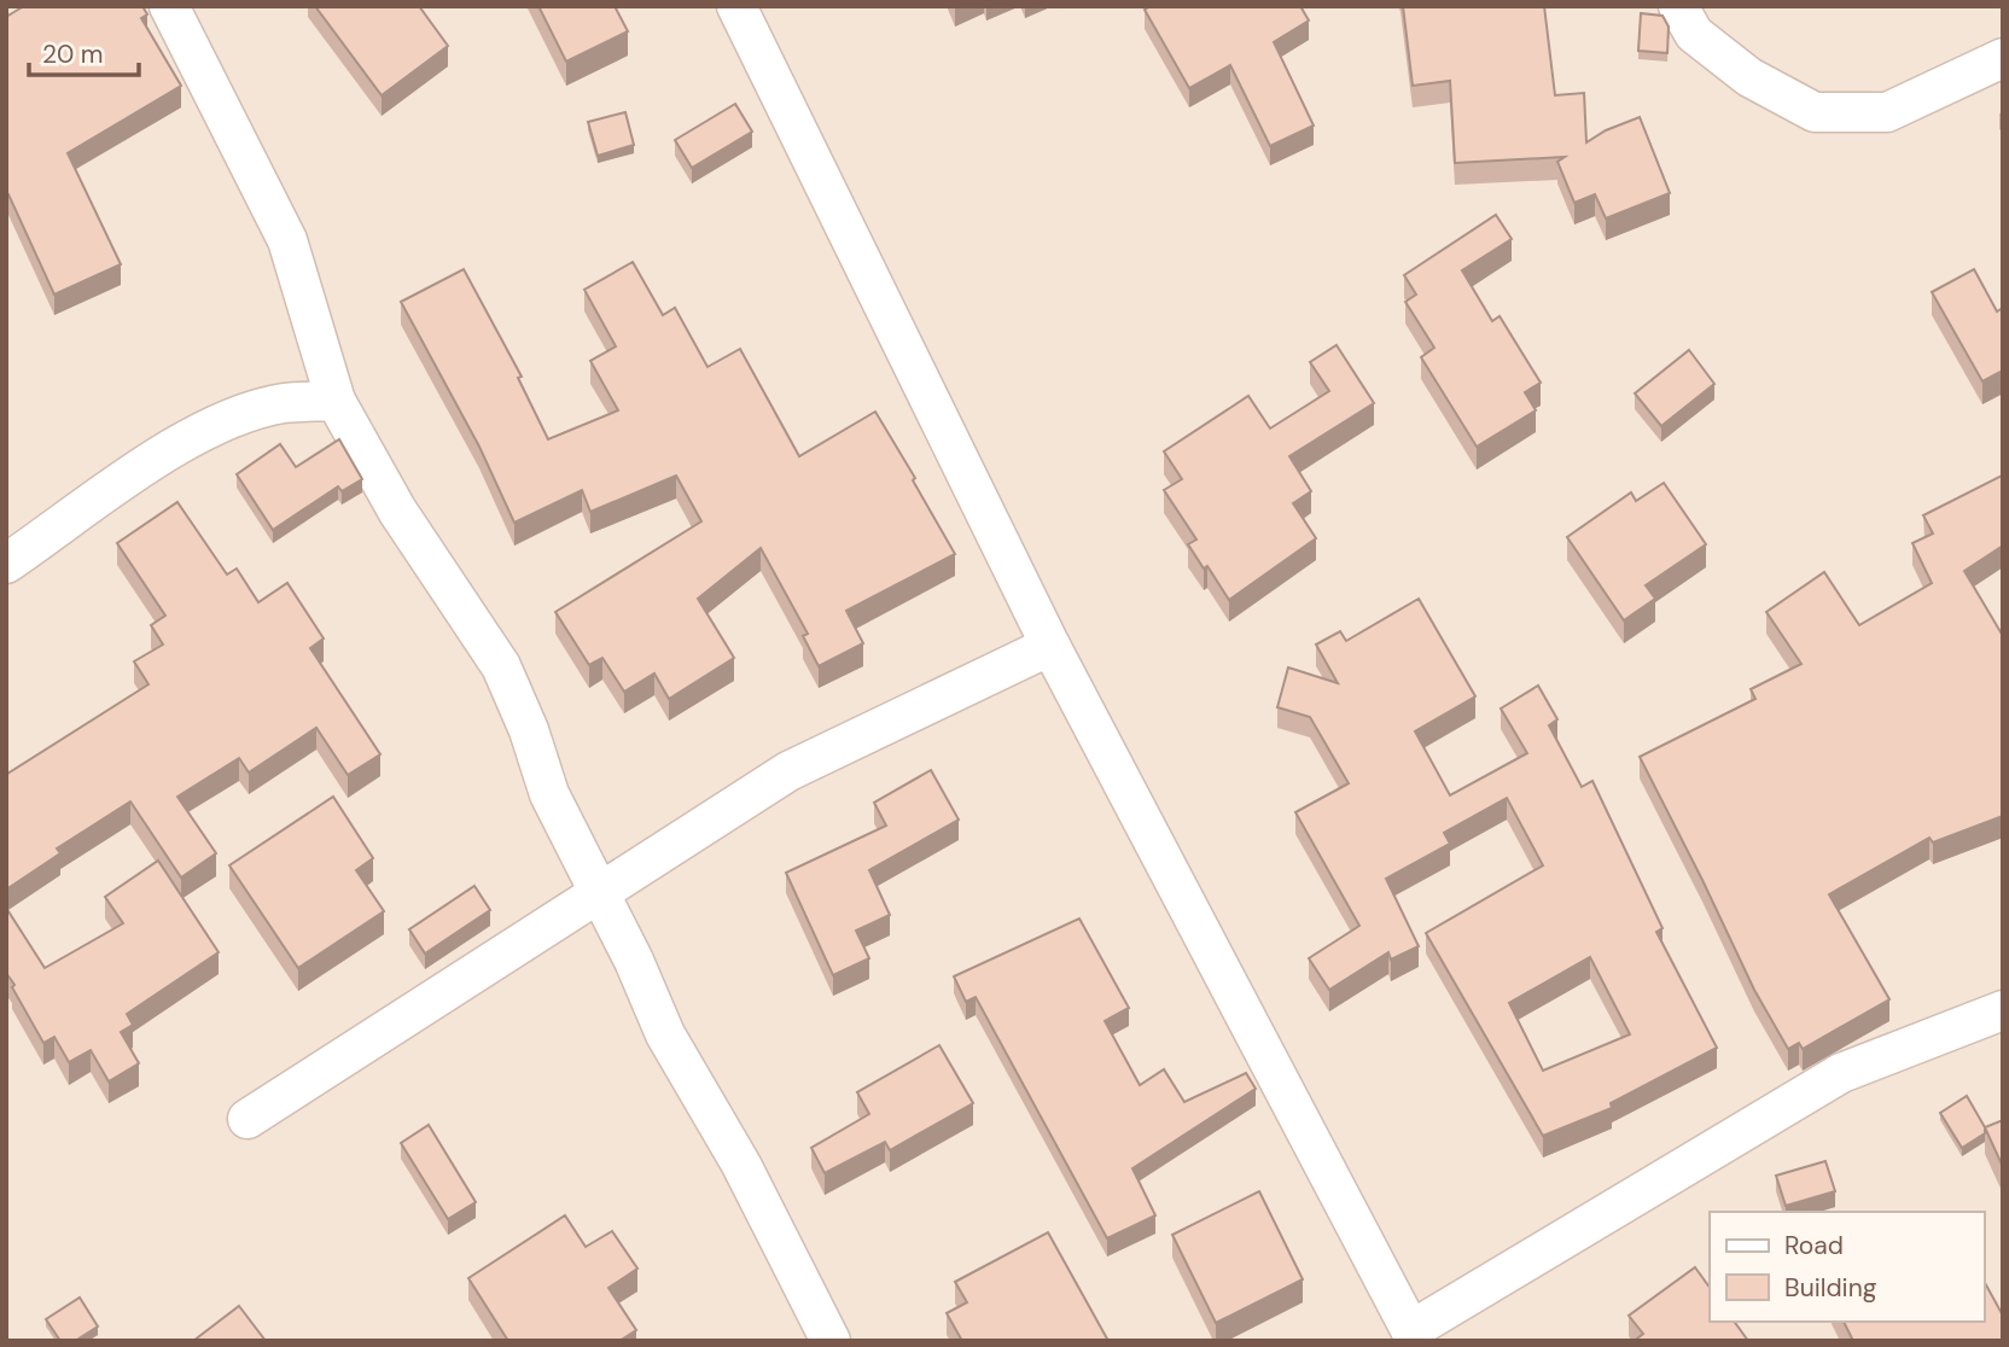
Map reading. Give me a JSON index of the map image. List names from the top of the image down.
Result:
{
  "legend": ["Road", "Building"],
  "scale_bar": "20 m"
}
